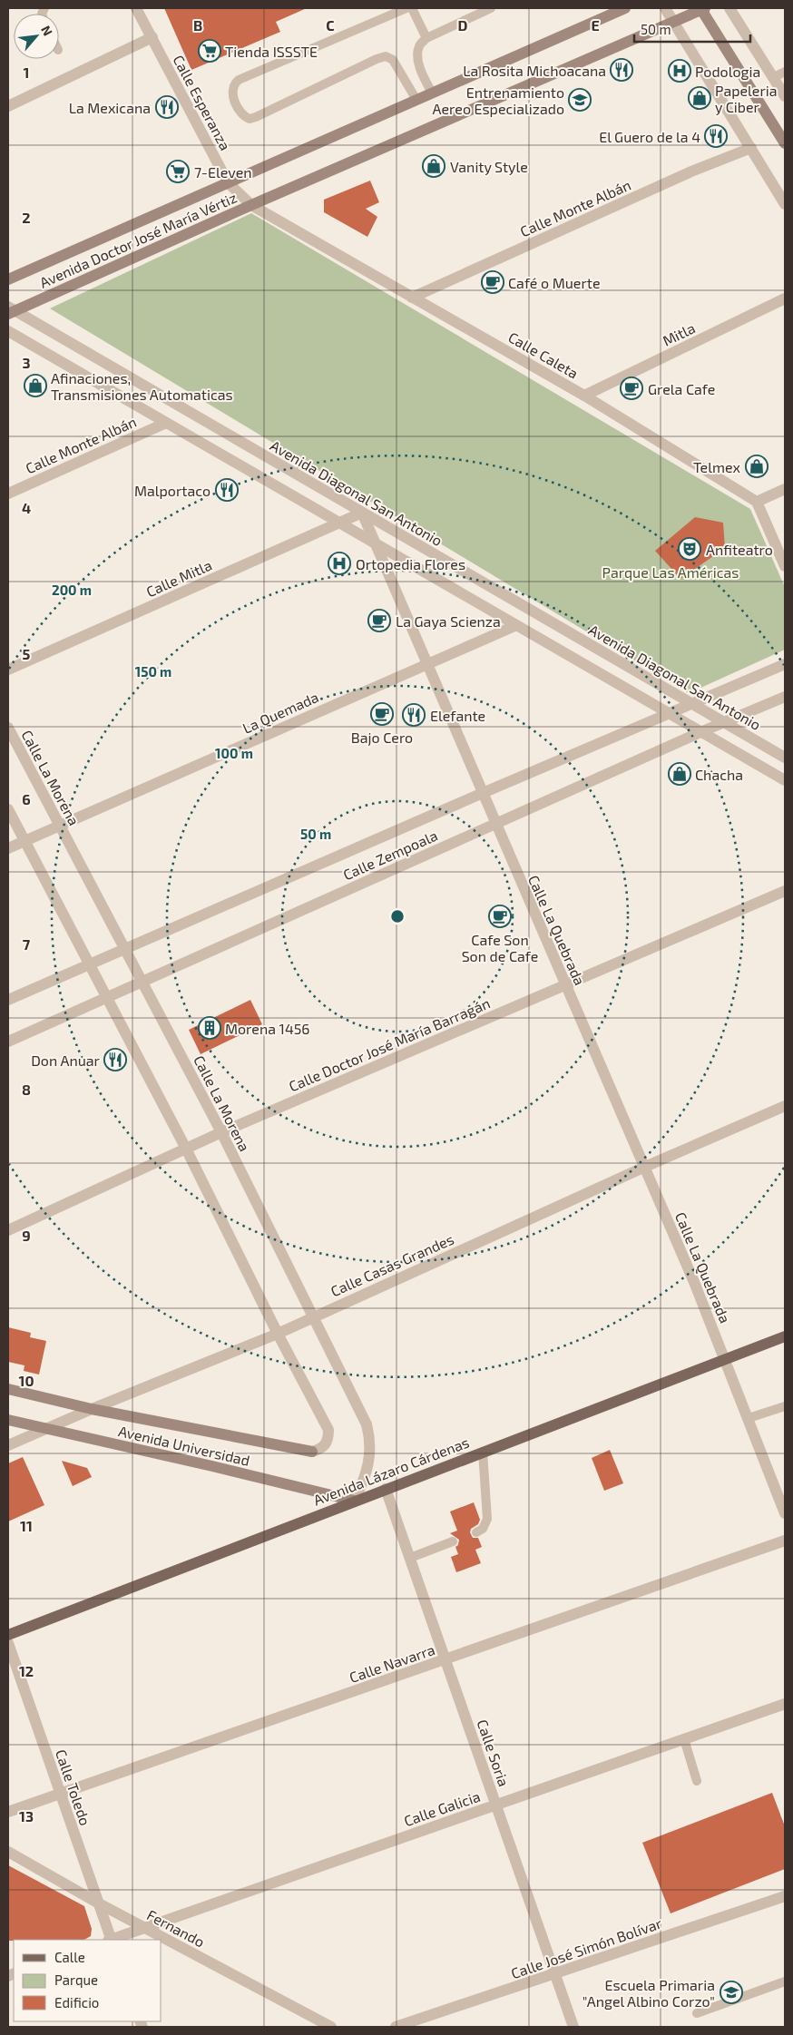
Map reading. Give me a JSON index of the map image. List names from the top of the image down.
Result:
{
  "streets": {
    "main road": ["Avenida Doctor José María Vértiz", "Avenida Universidad", "Avenida Lázaro Cárdenas"],
    "street": [
      "Calle Esperanza",
      "Calle Monte Albán",
      "Mitla",
      "Calle Caleta",
      "Avenida Diagonal San Antonio",
      "Calle Mitla",
      "La Quemada",
      "Calle La Morena",
      "Calle Zempoala",
      "Calle La Quebrada",
      "Calle Doctor José María Barragán",
      "Calle Casas Grandes",
      "Calle Navarra",
      "Calle Soria",
      "Calle Toledo",
      "Calle Galicia",
      "Fernando",
      "Calle José Simón Bolívar"
    ]
  },
  "crossings": [
    ["Calle Esperanza", "Avenida Doctor José María Vértiz"],
    ["Calle Esperanza", "Calle Caleta"],
    ["Calle Monte Albán", "Calle Caleta"],
    ["Avenida Doctor José María Vértiz", "Calle Caleta"],
    ["Avenida Doctor José María Vértiz", "Avenida Diagonal San Antonio"],
    ["Mitla", "Calle Caleta"],
    ["Avenida Diagonal San Antonio", "Calle Mitla"],
    ["Avenida Diagonal San Antonio", "Calle Zempoala"],
    ["Avenida Diagonal San Antonio", "Calle La Quebrada"],
    ["Calle Mitla", "Calle La Quebrada"],
    ["La Quemada", "Calle La Morena"],
    ["La Quemada", "Calle La Quebrada"],
    ["Calle La Morena", "Calle Zempoala"],
    ["Calle La Morena", "Calle Doctor José María Barragán"],
    ["Calle La Morena", "Calle Casas Grandes"],
    ["Calle La Morena", "Avenida Universidad"],
    ["Calle La Morena", "Avenida Lázaro Cárdenas"],
    ["Calle Zempoala", "Calle La Quebrada"],
    ["Calle La Quebrada", "Calle Doctor José María Barragán"],
    ["Calle La Quebrada", "Calle Casas Grandes"],
    ["Calle La Quebrada", "Avenida Lázaro Cárdenas"],
    ["Calle Casas Grandes", "Avenida Universidad"],
    ["Avenida Universidad", "Avenida Lázaro Cárdenas"],
    ["Avenida Lázaro Cárdenas", "Calle Soria"],
    ["Calle Navarra", "Calle Soria"],
    ["Calle Navarra", "Calle Toledo"],
    ["Calle Soria", "Calle Galicia"],
    ["Calle Soria", "Calle José Simón Bolívar"],
    ["Calle Toledo", "Fernando"],
    ["Calle Galicia", "Fernando"]
  ],
  "parks": ["Parque Las Américas"],
  "places": {
    "supermarket": ["Tienda ISSSTE", "7-Eleven"],
    "restaurant": [
      "La Rosita Michoacana",
      "La Mexicana",
      "El Guero de la 4",
      "Malportaco",
      "Elefante",
      "Don Anuar"
    ],
    "hospital": ["Podologia", "Ortopedia Flores"],
    "shop": [
      "Papeleria y Ciber",
      "Vanity Style",
      "Afinaciones, Transmisiones Automaticas",
      "Telmex",
      "Chacha"
    ],
    "school or university": ["Entrenamiento Aereo Especializado", "Escuela Primaria \"Angel Albino Corzo\""],
    "cafe": [
      "Café o Muerte",
      "Grela Cafe",
      "La Gaya Scienza",
      "Bajo Cero",
      "Cafe Son Son de Cafe"
    ],
    "theatre": ["Anfiteatro"],
    "building": ["Morena 1456"]
  },
  "legend": ["Calle", "Parque", "Edificio"],
  "scale_bar": "50 m",
  "north": "top right",
  "grid": {
    "columns": [
      "B",
      "C",
      "D",
      "E"
    ],
    "rows": [
      "1",
      "2",
      "3",
      "4",
      "5",
      "6",
      "7",
      "8",
      "9",
      "10",
      "11",
      "12",
      "13"
    ]
  },
  "rings": [
    "200 m",
    "150 m",
    "100 m",
    "50 m"
  ]
}
